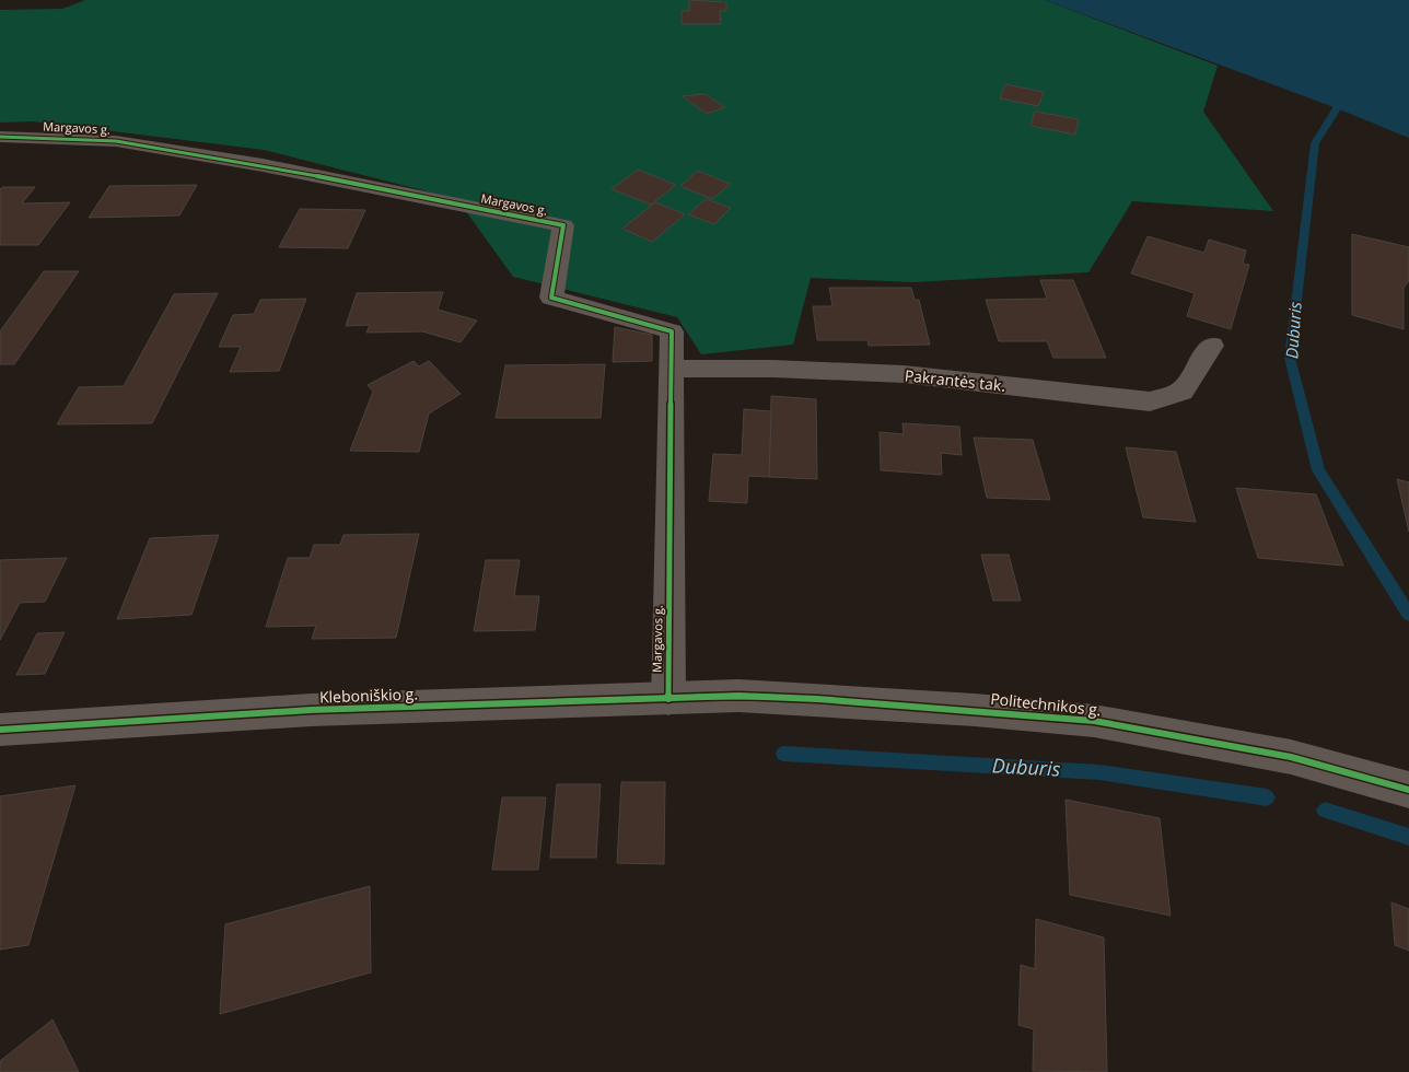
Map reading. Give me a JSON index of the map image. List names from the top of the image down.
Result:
{
  "streets": {
    "street": [
      "Margavos g.",
      "Pakrantės tak.",
      "Kleboniškio g.",
      "Politechnikos g."
    ]
  },
  "crossings": [
    ["Margavos g.", "Pakrantės tak."],
    ["Margavos g.", "Kleboniškio g."],
    ["Kleboniškio g.", "Politechnikos g."]
  ],
  "water": ["Duburis"]
}
